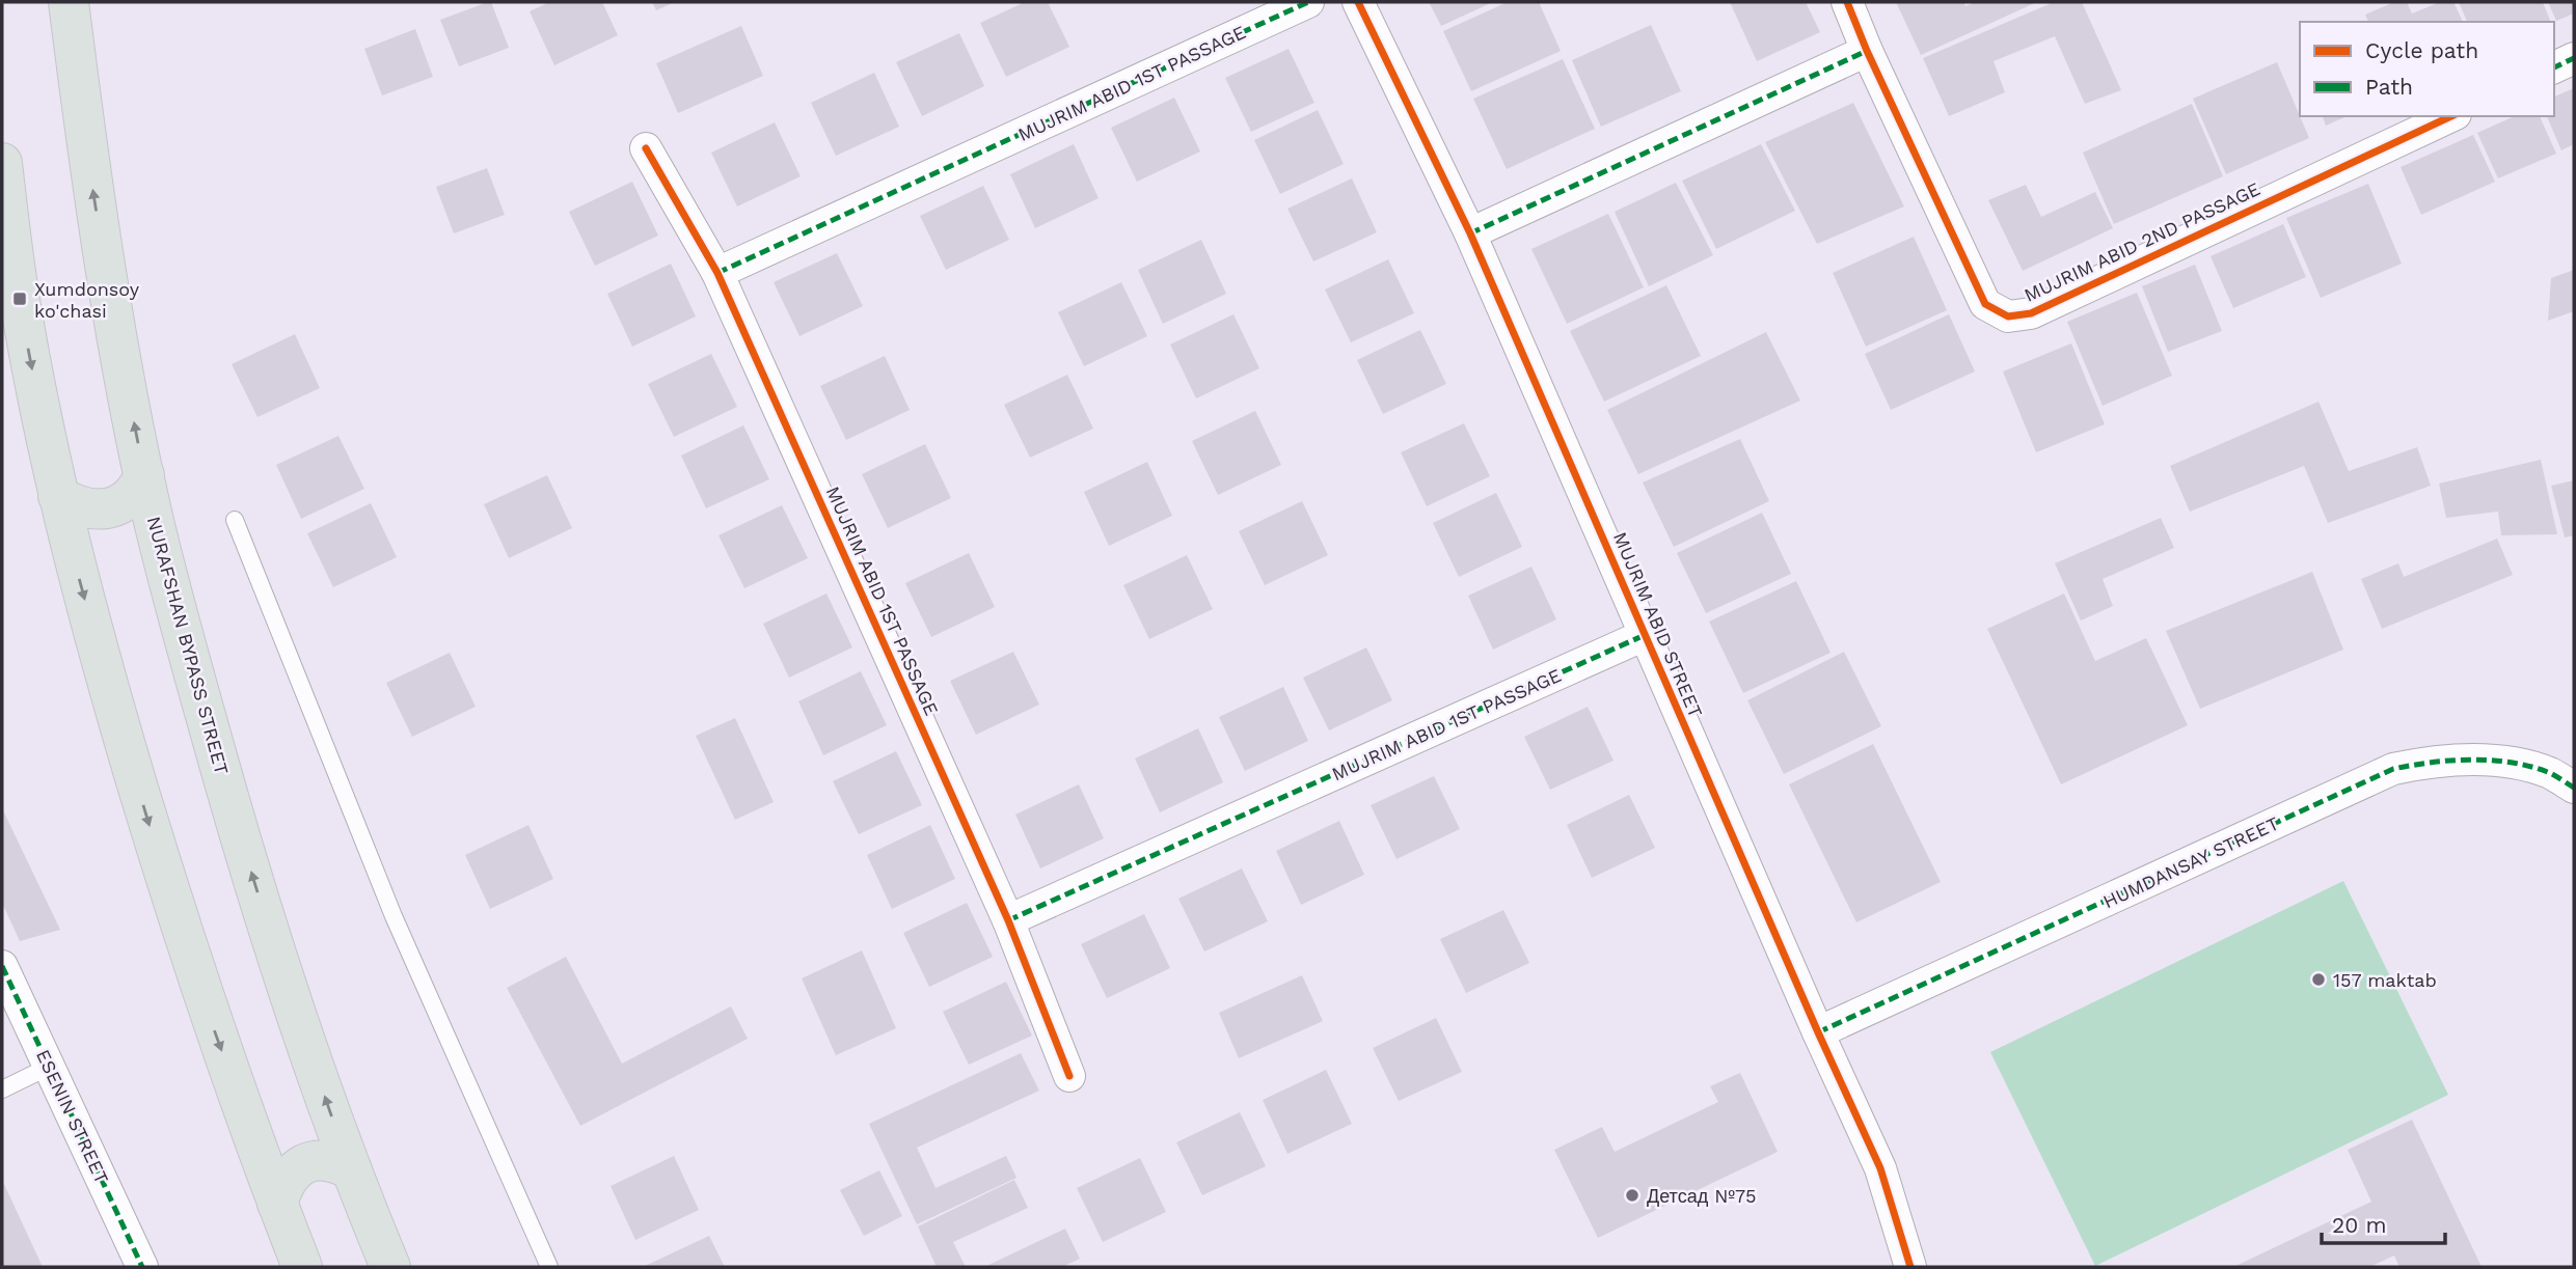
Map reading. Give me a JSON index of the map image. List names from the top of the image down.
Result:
{
  "streets": {
    "main road": ["NURAFSHAN BYPASS STREET"],
    "street": [
      "MUJRIM ABID 1ST PASSAGE",
      "MUJRIM ABID 2ND PASSAGE",
      "MUJRIM ABID STREET",
      "HUMDANSAY STREET",
      "ESENIN STREET"
    ]
  },
  "crossings": [
    ["MUJRIM ABID 1ST PASSAGE", "MUJRIM ABID STREET"],
    ["MUJRIM ABID STREET", "HUMDANSAY STREET"]
  ],
  "places": {
    "transit": ["Xumdonsoy ko'chasi"],
    "other": ["157 maktab", "Детсад №75"]
  },
  "legend": ["Cycle path", "Path"],
  "scale_bar": "20 m"
}
